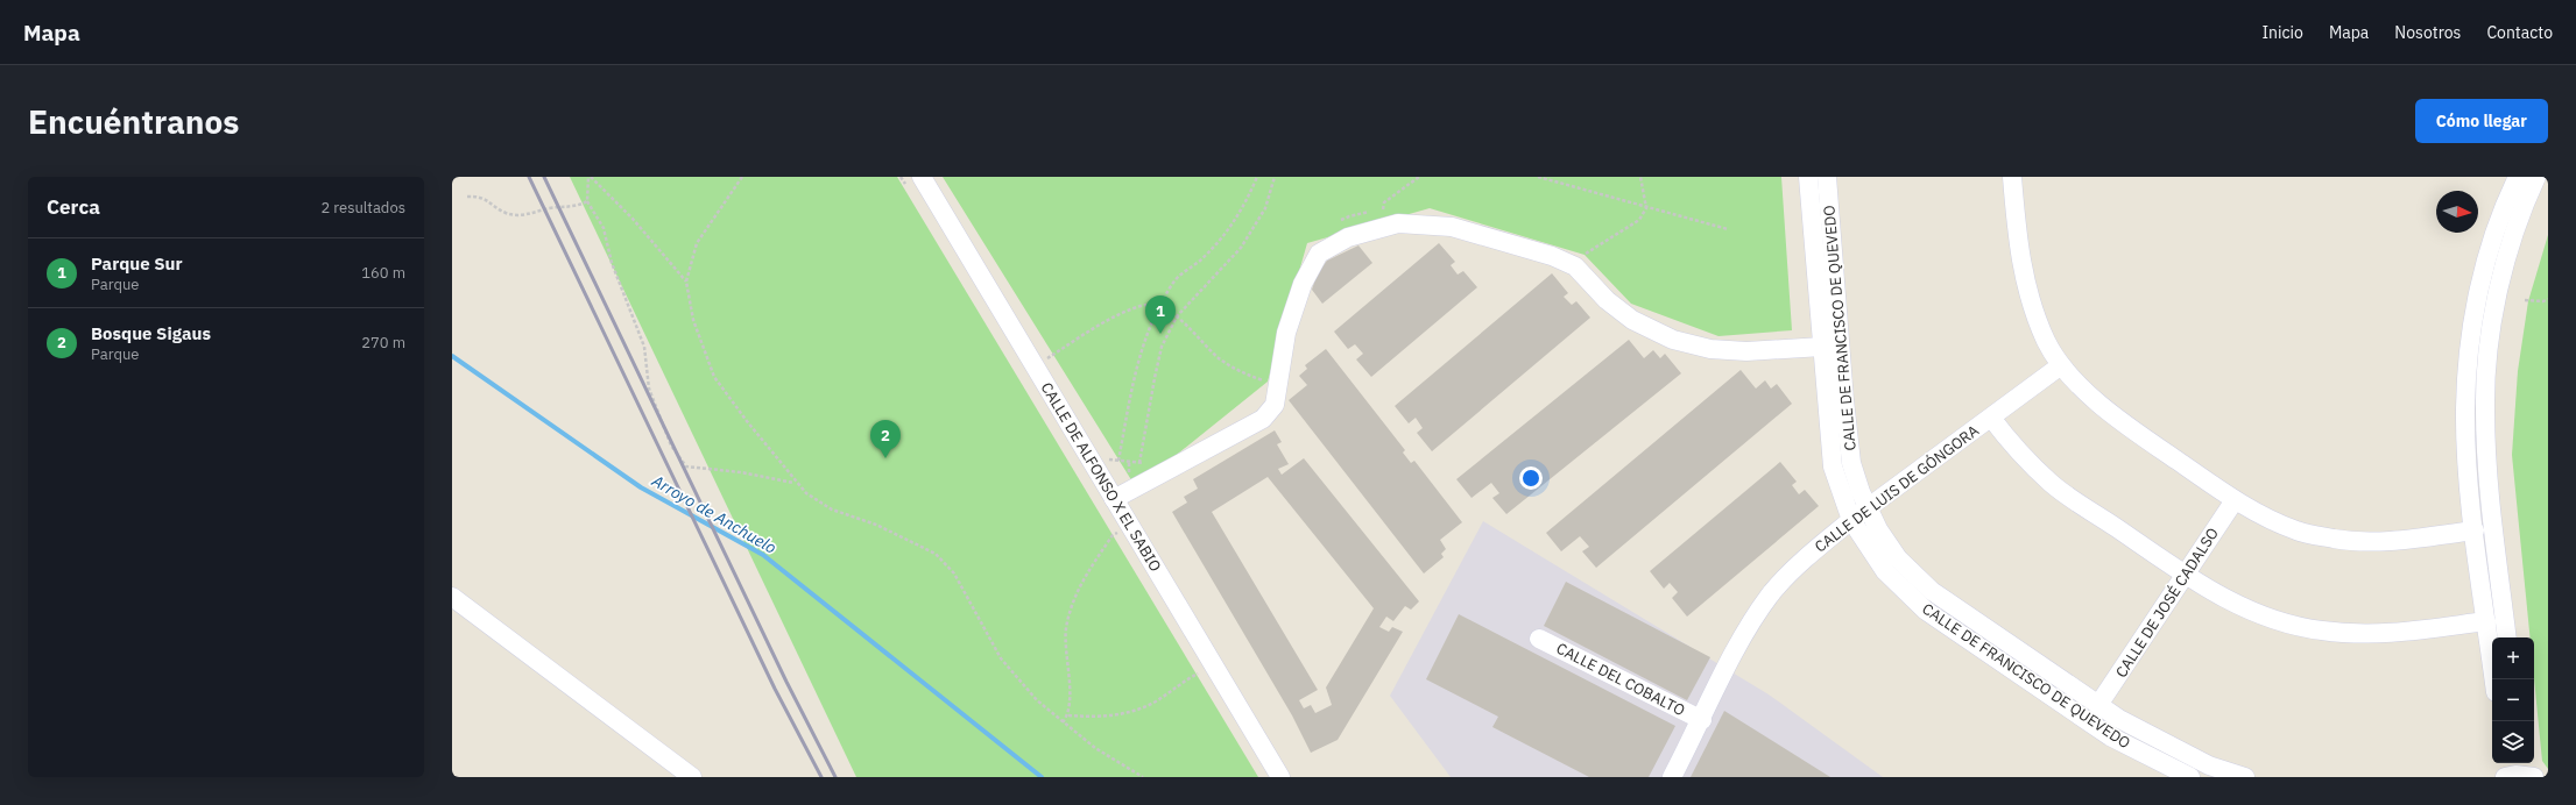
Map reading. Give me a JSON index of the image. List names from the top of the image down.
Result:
{
  "streets": {
    "street": [
      "CALLE DE FRANCISCO DE QUEVEDO",
      "CALLE DE ALFONSO X EL SABIO",
      "CALLE DE LUIS DE GÓNGORA",
      "CALLE DE JOSÉ CADALSO",
      "CALLE DEL COBALTO"
    ]
  },
  "crossings": [
    ["CALLE DE FRANCISCO DE QUEVEDO", "CALLE DE LUIS DE GÓNGORA"],
    ["CALLE DE FRANCISCO DE QUEVEDO", "CALLE DE JOSÉ CADALSO"],
    ["CALLE DE LUIS DE GÓNGORA", "CALLE DEL COBALTO"]
  ],
  "water": ["Arroyo de Anchuelo"],
  "north": "right",
  "page": {
    "header": "Mapa",
    "nav": [
      "Inicio",
      "Mapa",
      "Nosotros",
      "Contacto"
    ],
    "buttons": "Cómo llegar",
    "title": "Encuéntranos",
    "heading": ["Cerca", "2 resultados"],
    "list": [
      {
        "mark": "1",
        "name": "Parque Sur",
        "note": "Parque",
        "value": "160 m"
      },
      {
        "mark": "2",
        "name": "Bosque Sigaus",
        "note": "Parque",
        "value": "270 m"
      }
    ],
    "pins": ["1", "2"],
    "map_buttons": ["+", "−"]
  }
}
